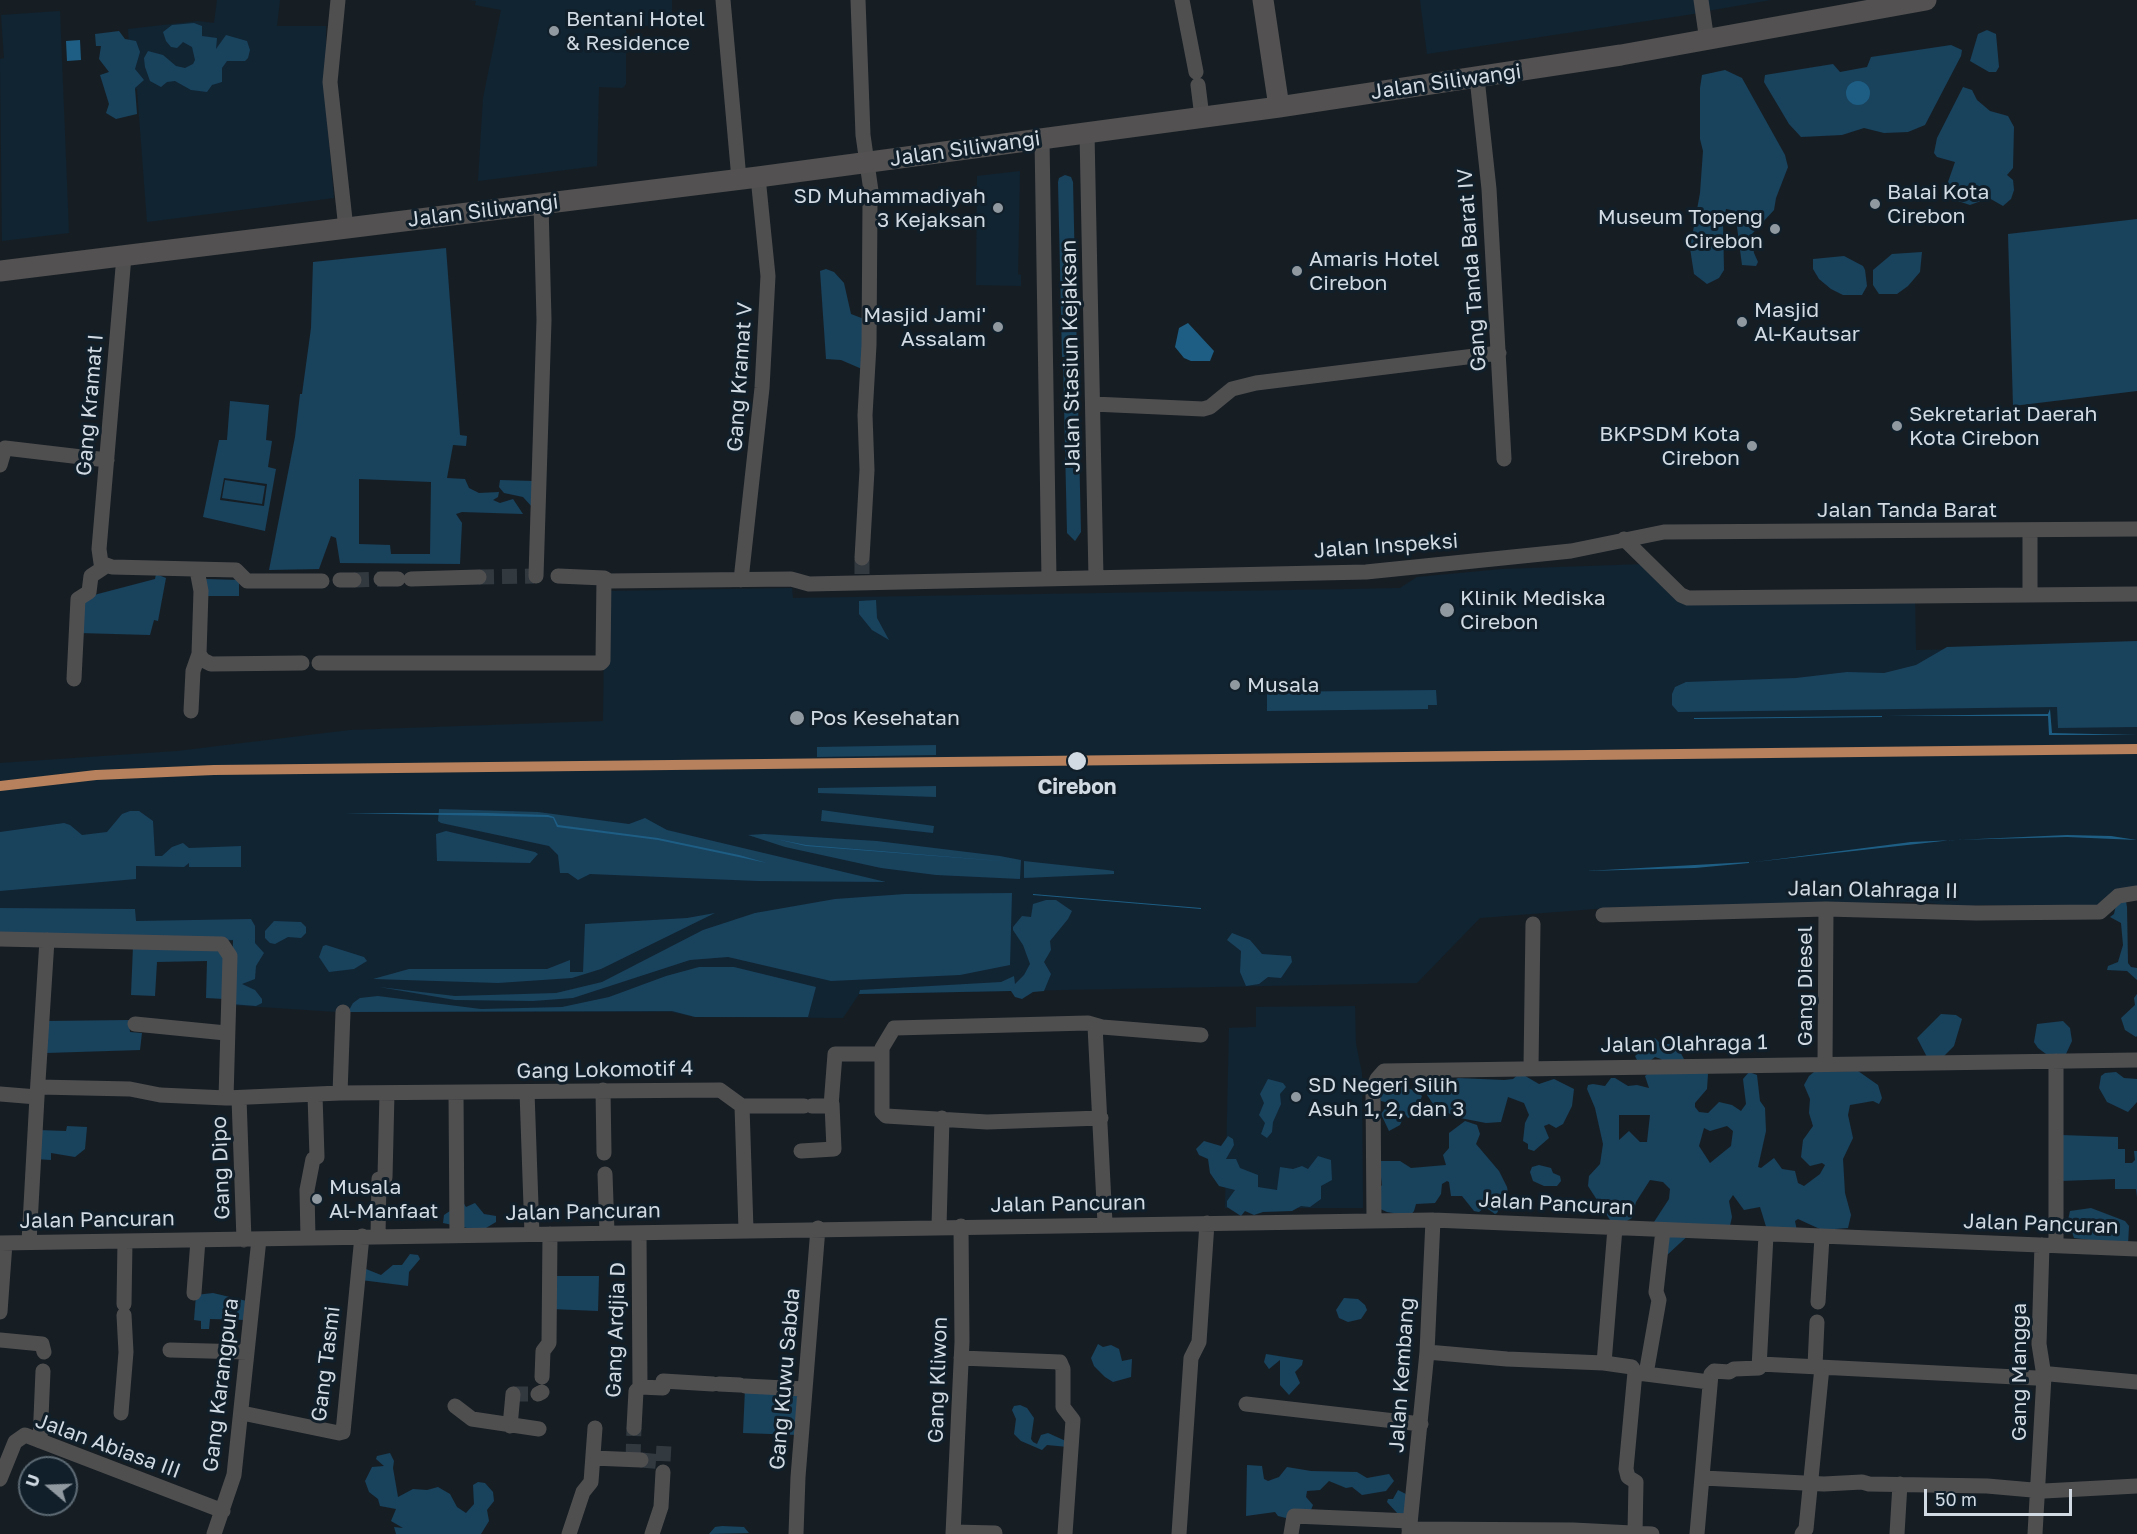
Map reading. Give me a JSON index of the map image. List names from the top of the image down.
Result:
{
  "streets": {
    "main road": ["Jalan Siliwangi"],
    "street": [
      "Gang Tanda Barat IV",
      "Jalan Stasiun Kejaksan",
      "Gang Kramat V",
      "Gang Kramat I",
      "Jalan Tanda Barat",
      "Jalan Inspeksi",
      "Jalan Olahraga II",
      "Gang Diesel",
      "Jalan Olahraga 1",
      "Gang Lokomotif 4",
      "Gang Dipo",
      "Jalan Pancuran",
      "Gang Ardjia D",
      "Gang Tasmi",
      "Gang Mangga",
      "Jalan Kembang",
      "Gang Kuwu Sabda",
      "Gang Kliwon",
      "Gang Karangpura",
      "Jalan Abiasa III"
    ]
  },
  "crossings": [
    ["Jalan Siliwangi", "Gang Tanda Barat IV"],
    ["Jalan Siliwangi", "Jalan Stasiun Kejaksan"],
    ["Jalan Siliwangi", "Gang Kramat V"],
    ["Jalan Siliwangi", "Gang Kramat I"],
    ["Jalan Siliwangi", "Jalan Inspeksi"],
    ["Jalan Stasiun Kejaksan", "Jalan Inspeksi"],
    ["Gang Kramat V", "Jalan Inspeksi"],
    ["Jalan Tanda Barat", "Jalan Inspeksi"],
    ["Jalan Olahraga II", "Gang Diesel"],
    ["Gang Diesel", "Jalan Olahraga 1"],
    ["Jalan Olahraga 1", "Jalan Pancuran"],
    ["Jalan Olahraga 1", "Gang Mangga"],
    ["Gang Lokomotif 4", "Gang Dipo"],
    ["Gang Dipo", "Jalan Pancuran"],
    ["Gang Dipo", "Gang Karangpura"],
    ["Jalan Pancuran", "Gang Ardjia D"],
    ["Jalan Pancuran", "Gang Tasmi"],
    ["Jalan Pancuran", "Gang Mangga"],
    ["Jalan Pancuran", "Jalan Kembang"],
    ["Jalan Pancuran", "Gang Kuwu Sabda"],
    ["Jalan Pancuran", "Gang Kliwon"],
    ["Jalan Pancuran", "Gang Karangpura"],
    ["Gang Tasmi", "Gang Karangpura"],
    ["Gang Karangpura", "Jalan Abiasa III"]
  ],
  "places": [
    "Bentani Hotel & Residence",
    "Balai Kota Cirebon",
    "SD Muhammadiyah 3 Kejaksan",
    "Museum Topeng Cirebon",
    "Amaris Hotel Cirebon",
    "Masjid Al-Kautsar",
    "Masjid Jami' Assalam",
    "Sekretariat Daerah Kota Cirebon",
    "BKPSDM Kota Cirebon",
    "Klinik Mediska Cirebon",
    "Musala",
    "Pos Kesehatan",
    "Cirebon",
    "SD Negeri Silih Asuh 1, 2, dan 3",
    "Musala Al-Manfaat"
  ],
  "scale_bar": "50 m",
  "north": "left"
}
